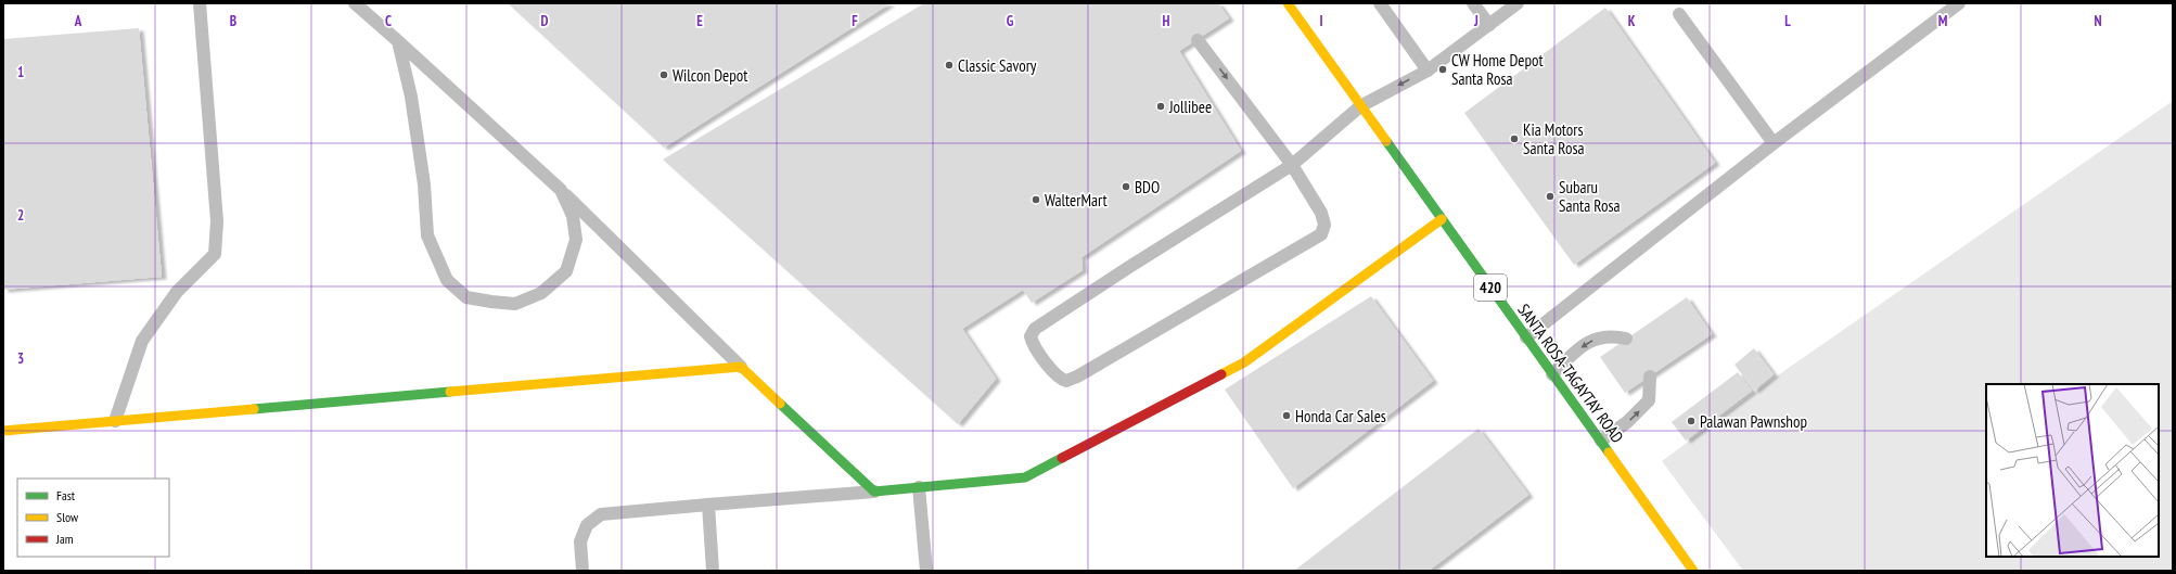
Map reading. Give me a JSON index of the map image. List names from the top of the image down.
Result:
{
  "streets": {
    "street": ["420", "SANTA ROSA-TAGAYTAY ROAD"]
  },
  "places": [
    "Classic Savory",
    "CW Home Depot Santa Rosa",
    "Wilcon Depot",
    "Jollibee",
    "Kia Motors Santa Rosa",
    "BDO",
    "Subaru Santa Rosa",
    "WalterMart",
    "Honda Car Sales",
    "Palawan Pawnshop"
  ],
  "legend": ["Fast", "Slow", "Jam"],
  "grid": {
    "columns": [
      "A",
      "B",
      "C",
      "D",
      "E",
      "F",
      "G",
      "H",
      "I",
      "J",
      "K",
      "L",
      "M",
      "N"
    ],
    "rows": ["1", "2", "3"]
  }
}
